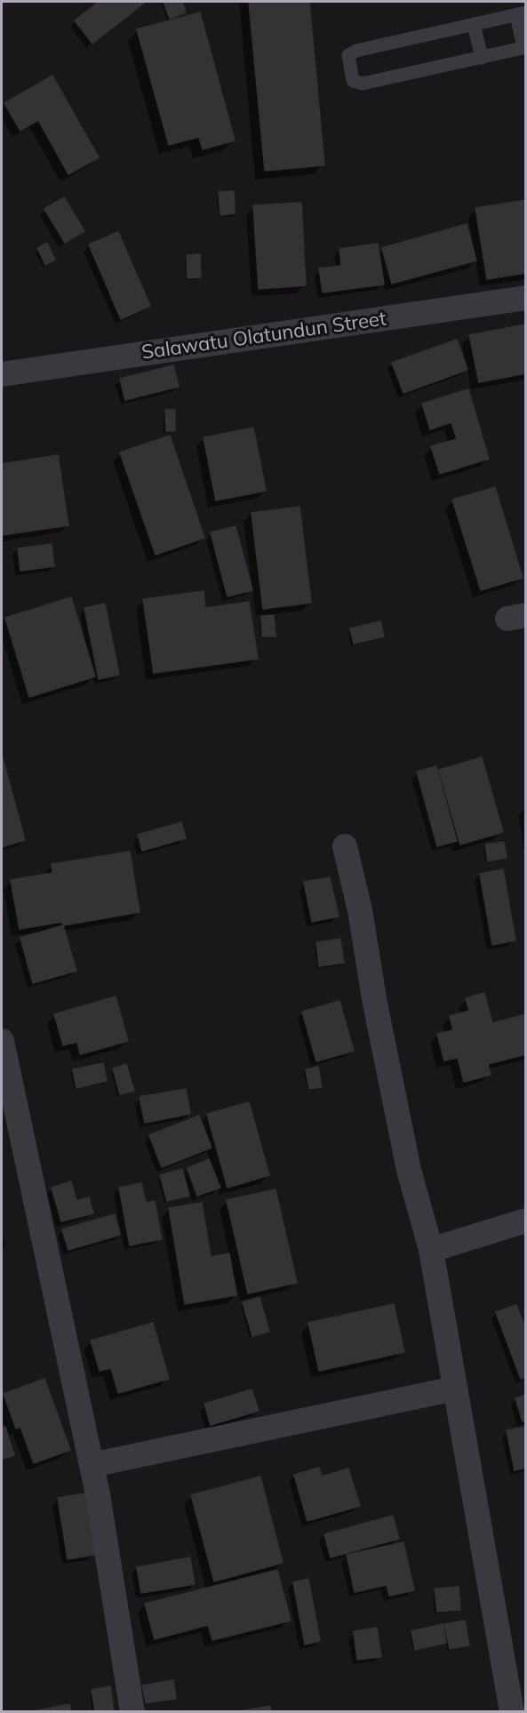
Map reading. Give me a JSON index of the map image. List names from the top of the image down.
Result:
{
  "streets": {
    "street": ["Salawatu Olatundun Street"]
  }
}
